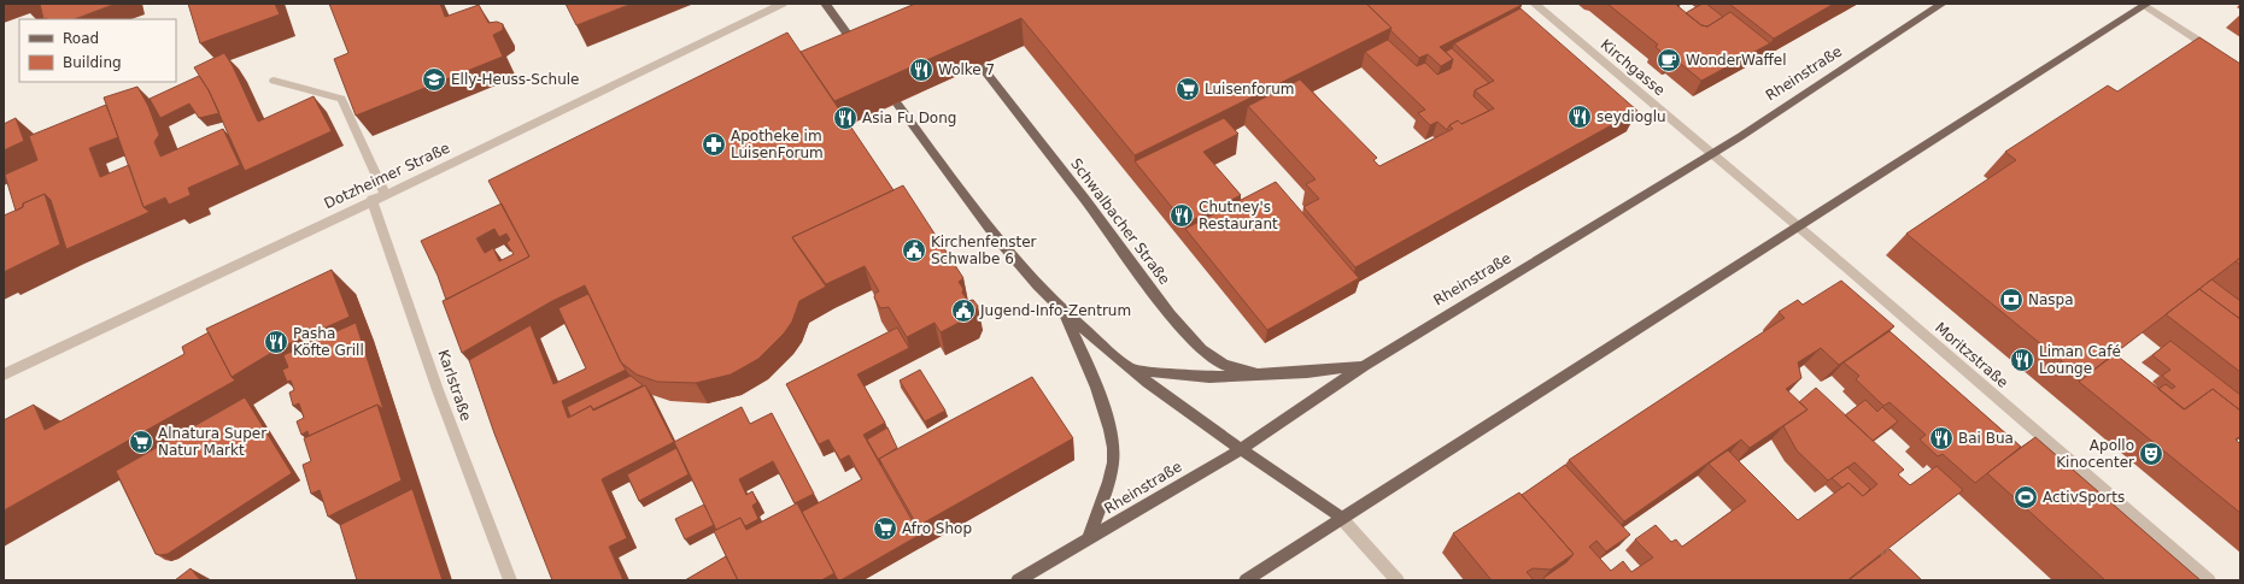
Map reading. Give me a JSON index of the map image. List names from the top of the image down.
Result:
{
  "streets": {
    "main road": ["Rheinstraße", "Schwalbacher Straße"],
    "street": [
      "Kirchgasse",
      "Dotzheimer Straße",
      "Moritzstraße",
      "Karlstraße"
    ]
  },
  "crossings": [
    ["Kirchgasse", "Rheinstraße"],
    ["Kirchgasse", "Moritzstraße"],
    ["Rheinstraße", "Schwalbacher Straße"],
    ["Rheinstraße", "Moritzstraße"],
    ["Dotzheimer Straße", "Karlstraße"]
  ],
  "places": {
    "cafe": ["WonderWaffel"],
    "restaurant": [
      "Wolke 7",
      "seydioglu",
      "Asia Fu Dong",
      "Chutney's Restaurant",
      "Pasha Köfte Grill",
      "Liman Café Lounge",
      "Bai Bua"
    ],
    "school or university": ["Elly-Heuss-Schule"],
    "supermarket": ["Luisenforum", "Alnatura Super Natur Markt", "Afro Shop"],
    "pharmacy": ["Apotheke im LuisenForum"],
    "public building": ["Kirchenfenster Schwalbe 6", "Jugend-Info-Zentrum"],
    "bank": ["Naspa"],
    "theatre": ["Apollo Kinocenter"],
    "sports": ["ActivSports"]
  },
  "legend": ["Road", "Building"]
}
